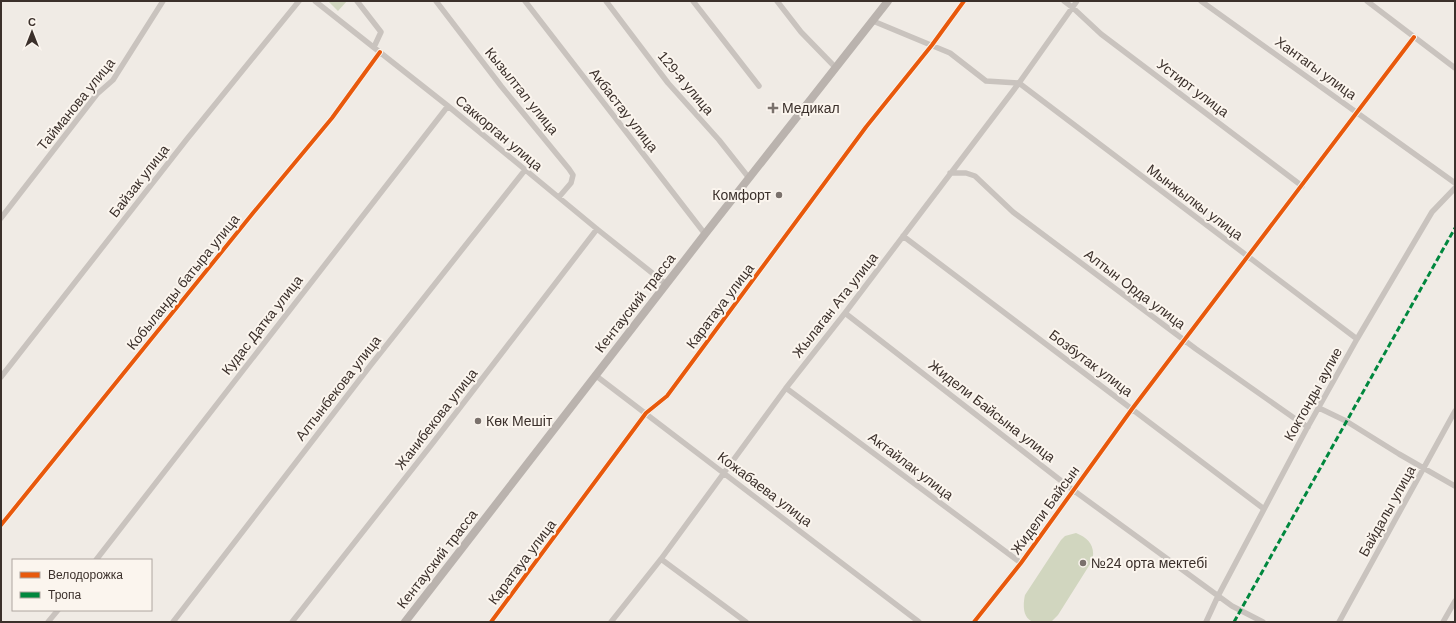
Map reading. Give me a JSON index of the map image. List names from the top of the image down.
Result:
{
  "streets": {
    "main road": ["Кентауский трасса"],
    "street": [
      "Хантагы улица",
      "129-я улица",
      "Устирт улица",
      "Кызылтал улица",
      "Тайманова улица",
      "Акбастау улица",
      "Саккорган улица",
      "Байзак улица",
      "Мынжылкы улица",
      "Кобыланды батыра улица",
      "Алтын Орда улица",
      "Жылаган Ата улица",
      "Каратауа улица",
      "Кудас Датка улица",
      "Бозбутак улица",
      "Алтынбекова улица",
      "Коктонды аулие",
      "Жидели Байсына улица",
      "Жанибекова улица",
      "Актайлак улица",
      "Кожабаева улица",
      "Жидели Байсын",
      "Байдалы улица"
    ]
  },
  "crossings": [
    ["Хантагы улица", "Жидели Байсын"],
    ["129-я улица", "Кентауский трасса"],
    ["Устирт улица", "Жылаган Ата улица"],
    ["Устирт улица", "Жидели Байсын"],
    ["Кызылтал улица", "Саккорган улица"],
    ["Акбастау улица", "Кентауский трасса"],
    ["Саккорган улица", "Кобыланды батыра улица"],
    ["Саккорган улица", "Кентауский трасса"],
    ["Саккорган улица", "Кудас Датка улица"],
    ["Саккорган улица", "Алтынбекова улица"],
    ["Саккорган улица", "Жанибекова улица"],
    ["Мынжылкы улица", "Жылаган Ата улица"],
    ["Мынжылкы улица", "Коктонды аулие"],
    ["Мынжылкы улица", "Жидели Байсын"],
    ["Алтын Орда улица", "Жылаган Ата улица"],
    ["Алтын Орда улица", "Коктонды аулие"],
    ["Алтын Орда улица", "Жидели Байсын"],
    ["Кентауский трасса", "Кожабаева улица"],
    ["Жылаган Ата улица", "Бозбутак улица"],
    ["Жылаган Ата улица", "Жидели Байсына улица"],
    ["Жылаган Ата улица", "Актайлак улица"],
    ["Жылаган Ата улица", "Кожабаева улица"],
    ["Каратауа улица", "Кожабаева улица"],
    ["Бозбутак улица", "Коктонды аулие"],
    ["Бозбутак улица", "Жидели Байсын"],
    ["Коктонды аулие", "Жидели Байсына улица"],
    ["Жидели Байсына улица", "Жидели Байсын"],
    ["Актайлак улица", "Жидели Байсын"]
  ],
  "places": {
    "health": ["Медикал"],
    "other": ["Комфорт", "Көк Мешіт", "№24 орта мектебі"]
  },
  "legend": ["Велодорожка", "Тропа"],
  "north": "top"
}
